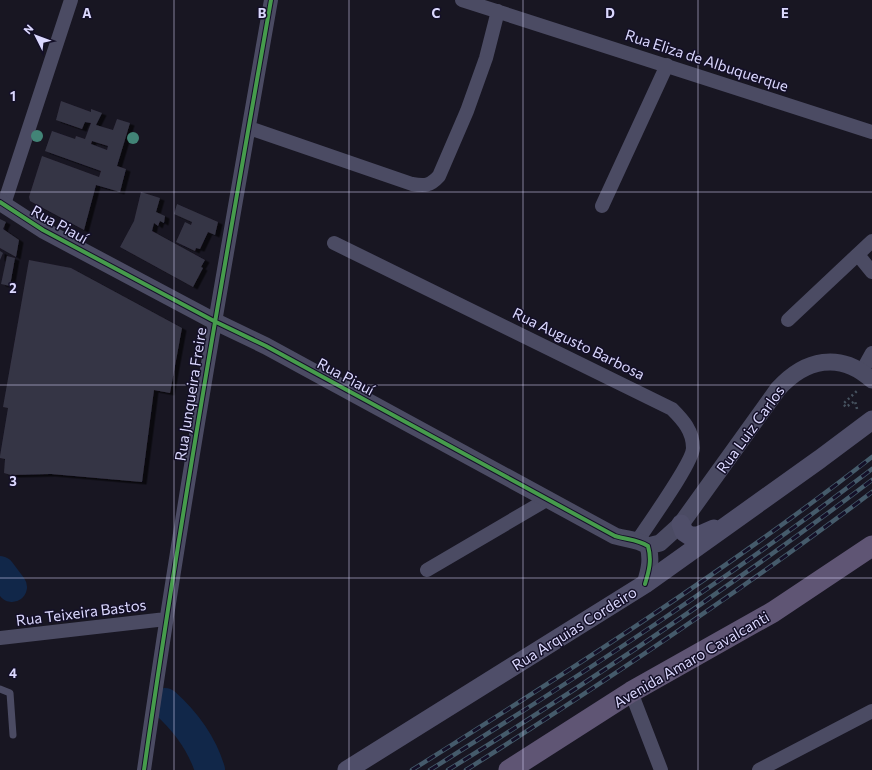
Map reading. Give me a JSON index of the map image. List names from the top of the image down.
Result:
{
  "streets": {
    "main road": ["Rua Arquias Cordeiro", "Avenida Amaro Cavalcanti"],
    "street": [
      "Rua Eliza de Albuquerque",
      "Rua Piauí",
      "Rua Augusto Barbosa",
      "Rua Junqueira Freire",
      "Rua Luiz Carlos",
      "Rua Teixeira Bastos"
    ]
  },
  "crossings": [
    ["Rua Piauí", "Rua Augusto Barbosa"],
    ["Rua Piauí", "Rua Junqueira Freire"],
    ["Rua Piauí", "Rua Luiz Carlos"],
    ["Rua Augusto Barbosa", "Rua Luiz Carlos"],
    ["Rua Junqueira Freire", "Rua Teixeira Bastos"]
  ],
  "north": "top left",
  "grid": {
    "columns": [
      "A",
      "B",
      "C",
      "D",
      "E"
    ],
    "rows": [
      "1",
      "2",
      "3",
      "4"
    ]
  }
}
